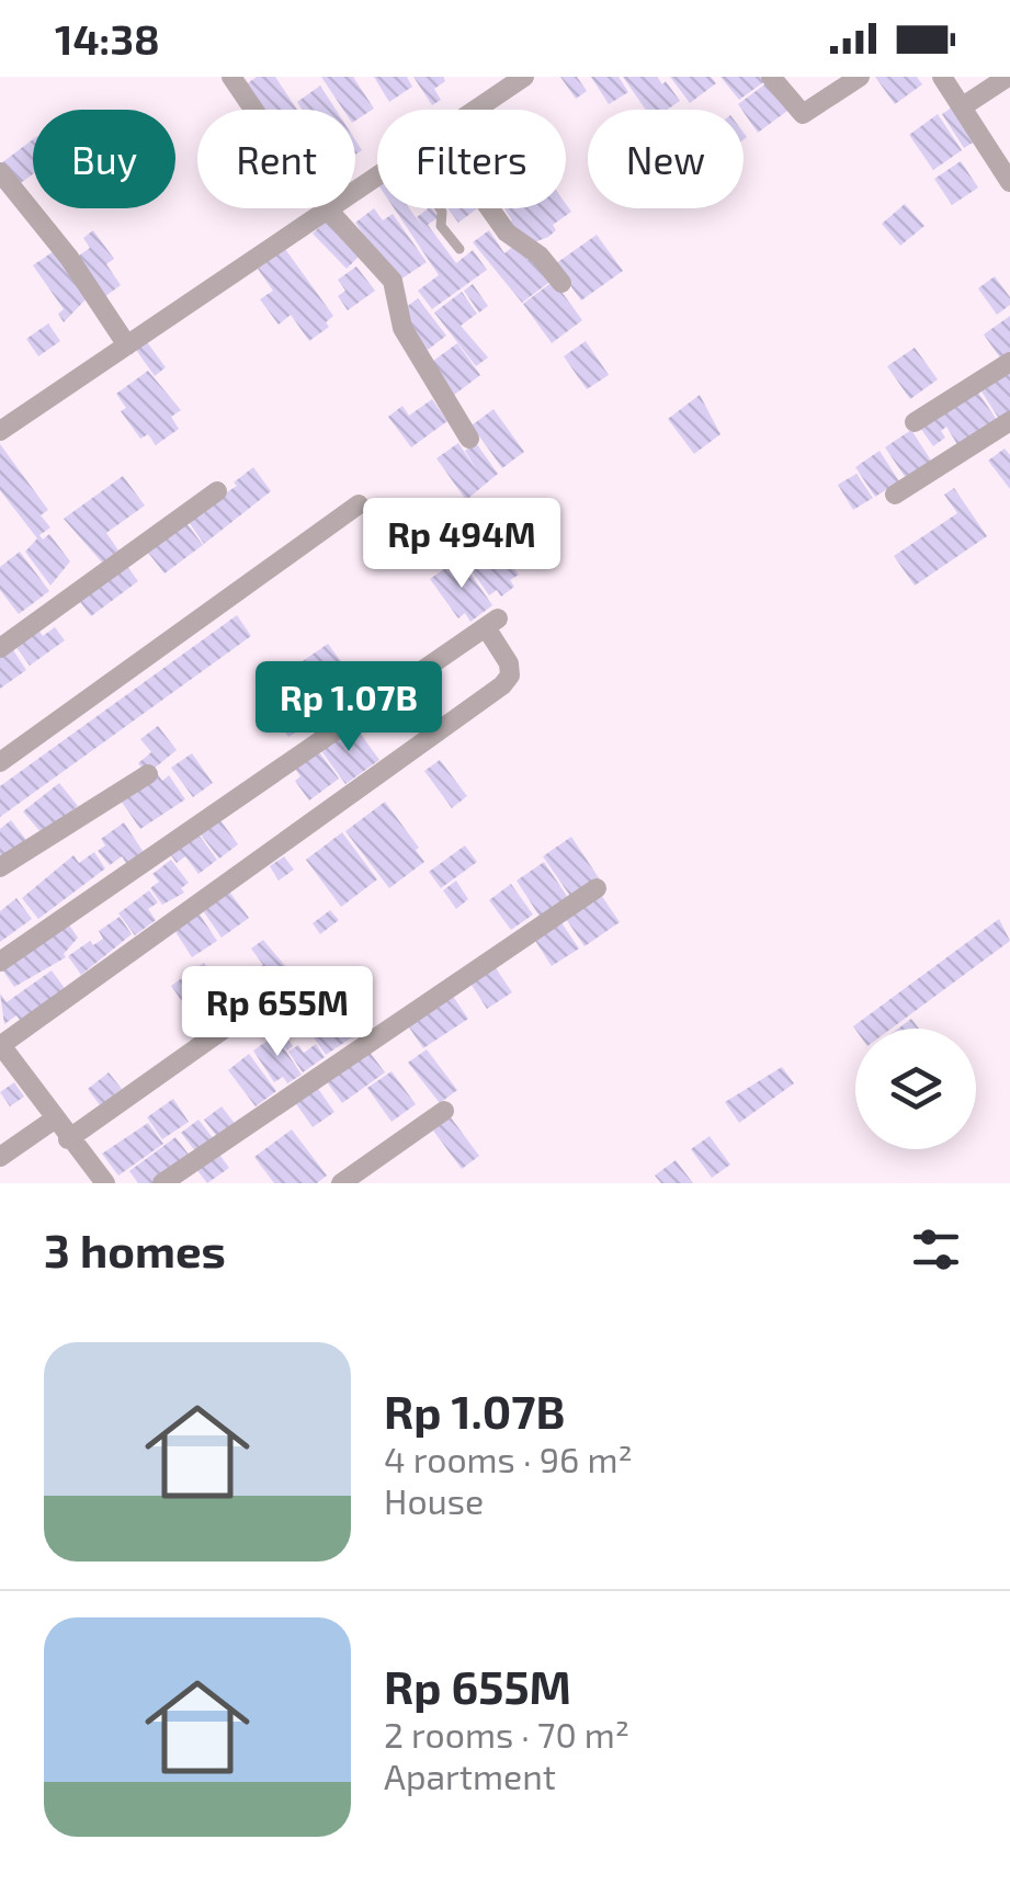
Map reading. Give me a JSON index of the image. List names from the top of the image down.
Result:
{
  "page": {
    "status": "14:38",
    "chip": [
      "Buy",
      "Rent",
      "Filters",
      "New"
    ],
    "price": ["Rp 494M", "Rp 1.07B", "Rp 655M"],
    "heading": "3 homes",
    "list": [
      {
        "name": "Rp 1.07B",
        "note": "4 rooms · 96 m² · House"
      },
      {
        "name": "Rp 655M",
        "note": "2 rooms · 70 m² · Apartment"
      }
    ]
  }
}
